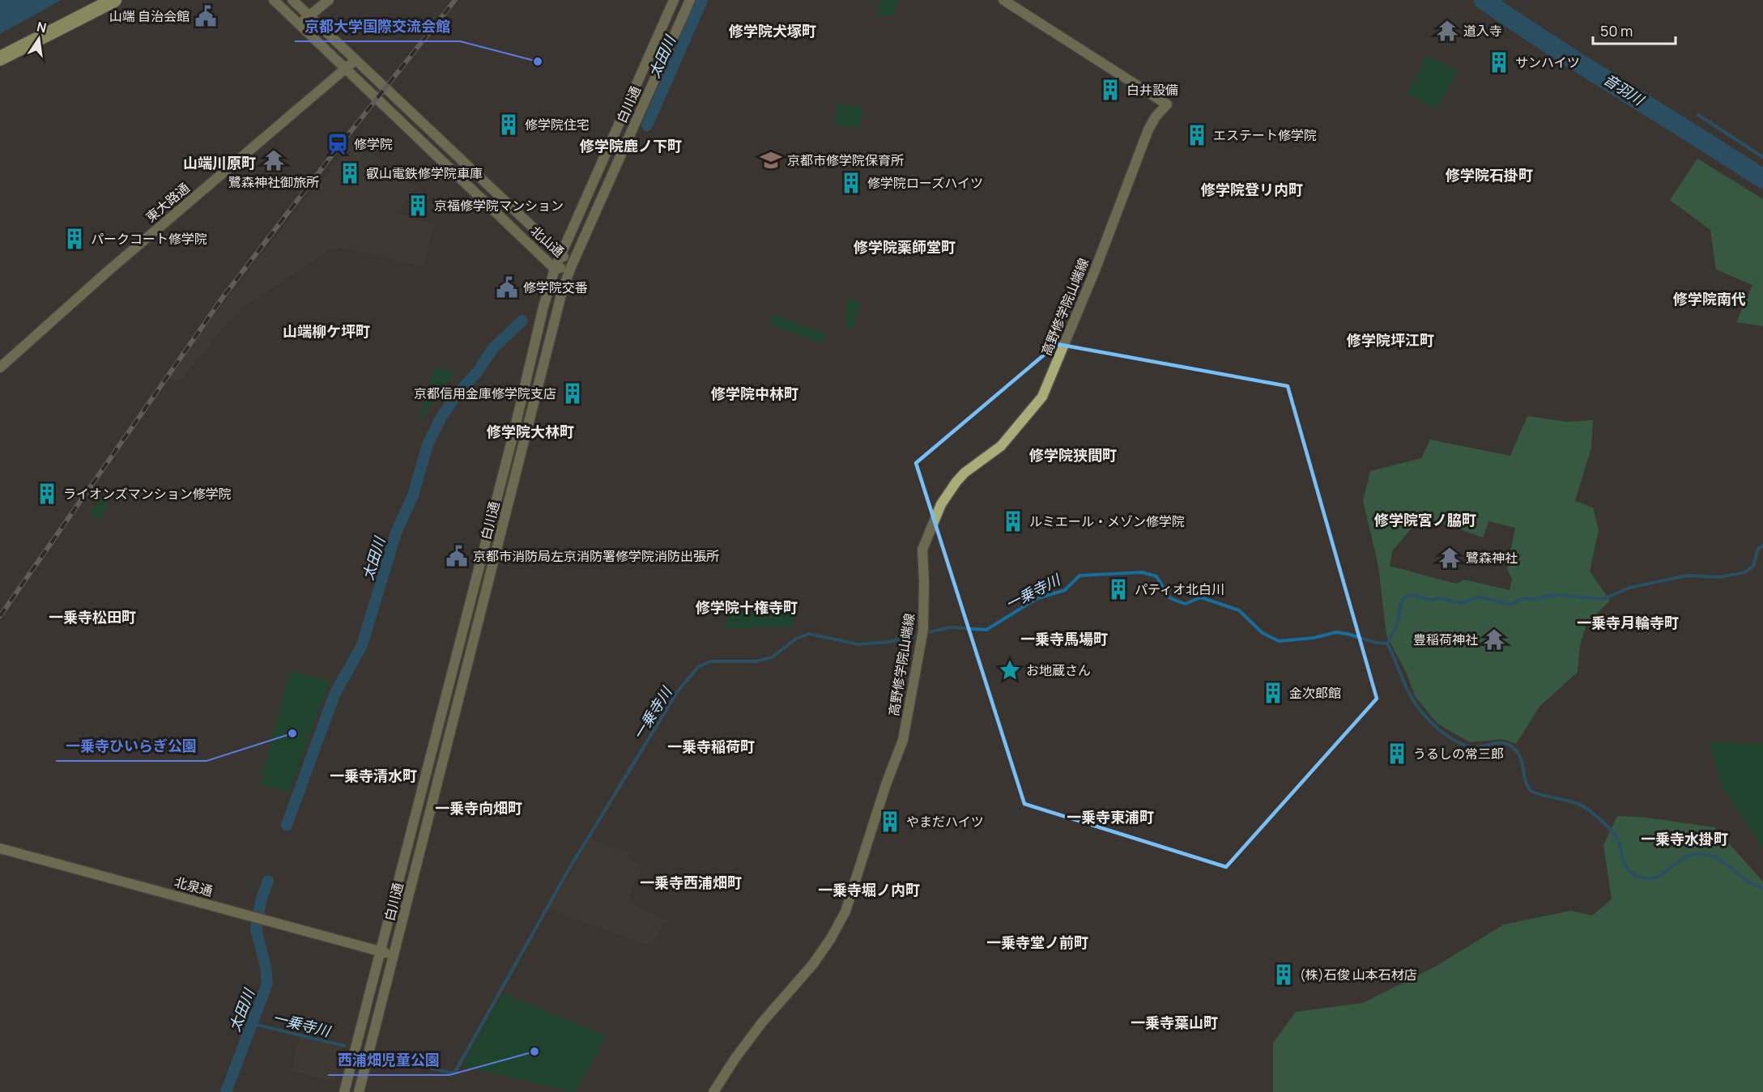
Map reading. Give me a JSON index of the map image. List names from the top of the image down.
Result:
{
  "streets": {
    "street": [
      "白川通",
      "東大路通",
      "北山通",
      "高野修学院山端線",
      "北泉通"
    ]
  },
  "crossings": [
    ["白川通", "北山通"],
    ["白川通", "北泉通"],
    ["東大路通", "北山通"]
  ],
  "districts": [
    "修学院犬塚町",
    "修学院鹿ノ下町",
    "山端川原町",
    "修学院石掛町",
    "修学院登リ内町",
    "修学院薬師堂町",
    "修学院南代",
    "山端柳ケ坪町",
    "修学院坪江町",
    "修学院中林町",
    "修学院大林町",
    "修学院狭間町",
    "修学院宮ノ脇町",
    "修学院十権寺町",
    "一乗寺松田町",
    "一乗寺月輪寺町",
    "一乗寺馬場町",
    "一乗寺稲荷町",
    "一乗寺清水町",
    "一乗寺向畑町",
    "一乗寺東浦町",
    "一乗寺水掛町",
    "一乗寺西浦畑町",
    "一乗寺堀ノ内町",
    "一乗寺堂ノ前町",
    "一乗寺葉山町"
  ],
  "water": ["太田川", "音羽川", "一乗寺川"],
  "places": {
    "public building": ["山端 自治会館", "修学院交番", "京都市消防局左京消防署修学院消防出張所"],
    "temple": [
      "道入寺",
      "鷺森神社御旅所",
      "鷺森神社",
      "豊稲荷神社"
    ],
    "other": ["京都大学国際交流会館", "一乗寺ひいらぎ公園", "西浦畑児童公園"],
    "building": [
      "サンハイツ",
      "白井設備",
      "修学院住宅",
      "エステート修学院",
      "叡山電鉄修学院車庫",
      "修学院ローズハイツ",
      "京福修学院マンション",
      "パークコート修学院",
      "京都信用金庫修学院支店",
      "ライオンズマンション修学院",
      "ルミエール・メゾン修学院",
      "パティオ北白川",
      "金次郎館",
      "うるしの常三郎",
      "やまだハイツ",
      "(株)石俊 山本石材店"
    ],
    "station": ["修学院"],
    "school or university": ["京都市修学院保育所"],
    "place": ["お地蔵さん"]
  },
  "scale_bar": "50 m",
  "north": "top"
}
